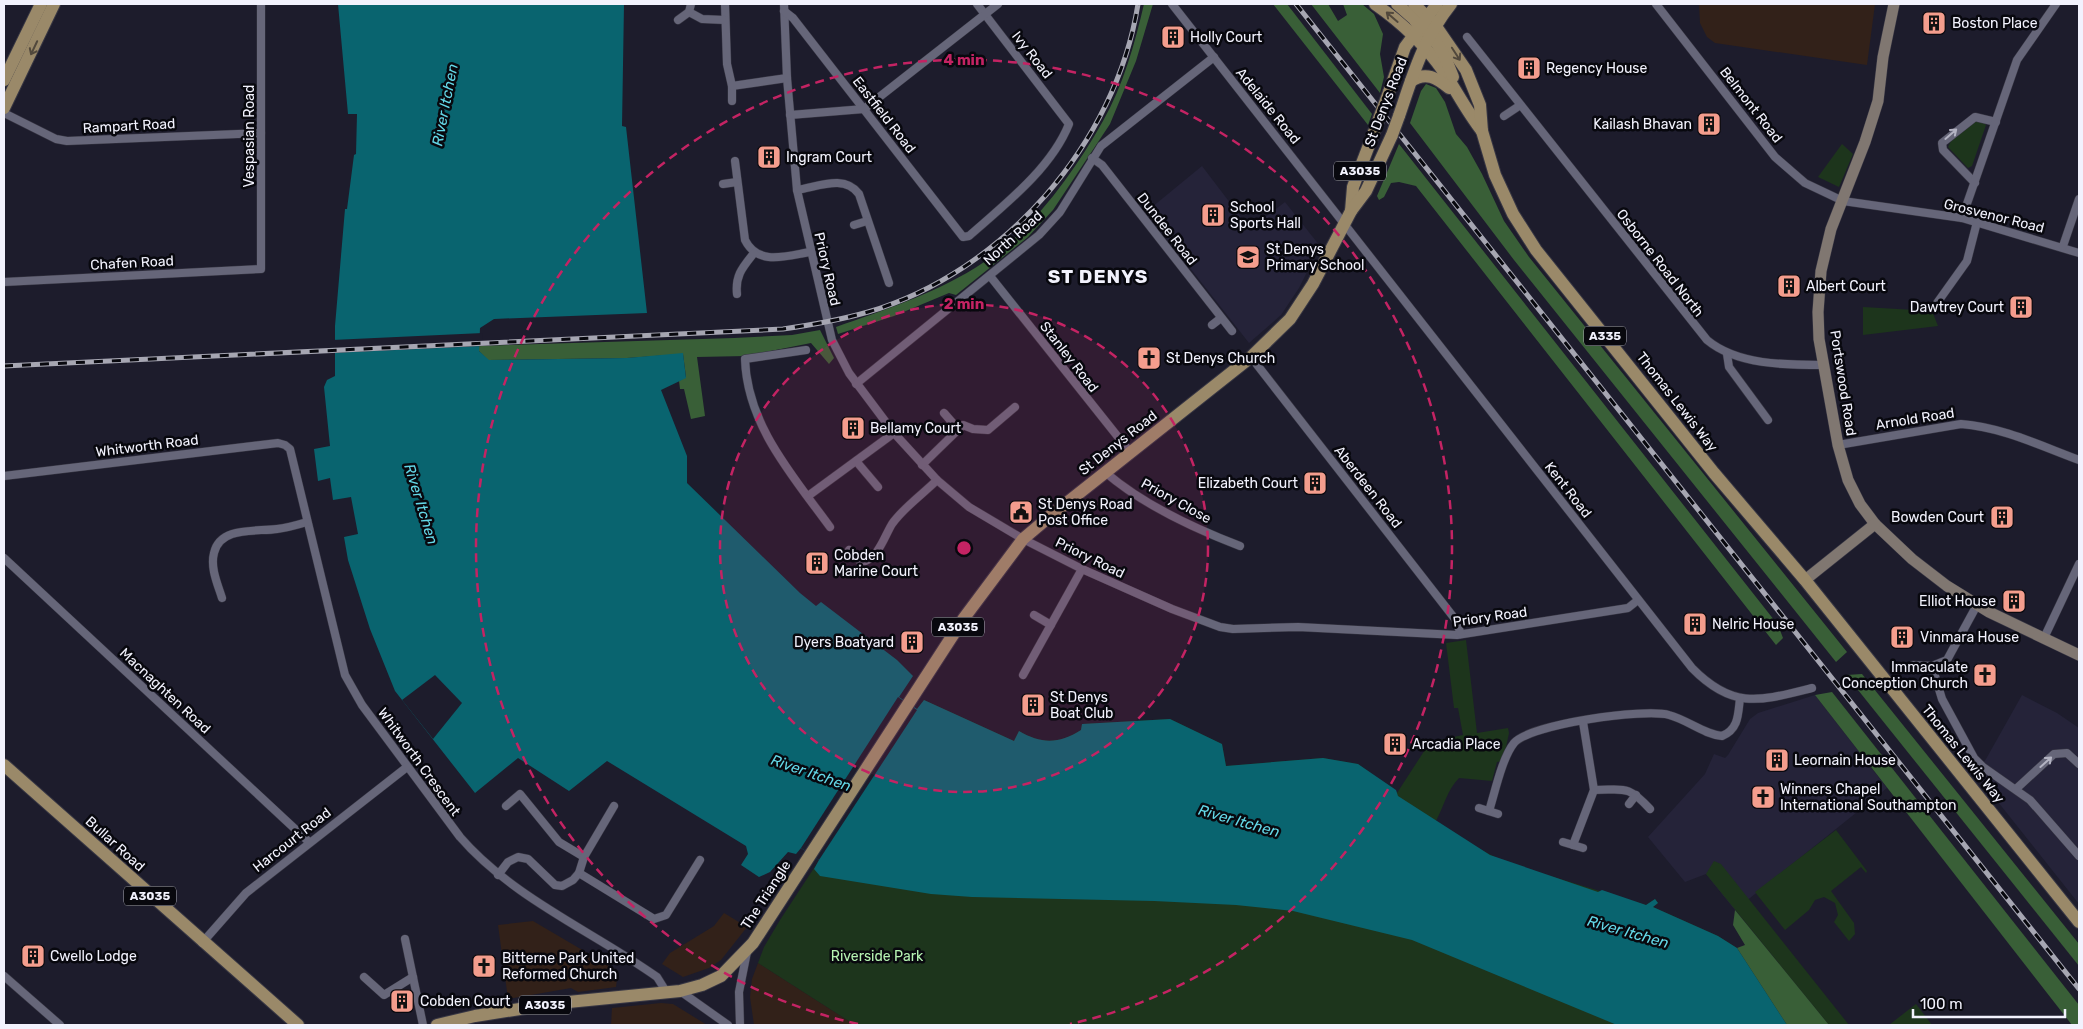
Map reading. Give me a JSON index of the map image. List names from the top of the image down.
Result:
{
  "streets": {
    "main road": [
      "St Denys Road",
      "A3035",
      "A335",
      "Thomas Lewis Way",
      "Bullar Road",
      "The Triangle"
    ],
    "street": [
      "Ivy Road",
      "Belmont Road",
      "Adelaide Road",
      "Eastfield Road",
      "Rampart Road",
      "Vespasian Road",
      "Grosvenor Road",
      "Dundee Road",
      "North Road",
      "Chafen Road",
      "Osborne Road North",
      "Priory Road",
      "Stanley Road",
      "Portswood Road",
      "Arnold Road",
      "Whitworth Road",
      "Aberdeen Road",
      "Kent Road",
      "Priory Close",
      "Macnaghten Road",
      "Whitworth Crescent",
      "Harcourt Road"
    ]
  },
  "crossings": [
    ["Ivy Road", "Eastfield Road"],
    ["St Denys Road", "Adelaide Road"],
    ["St Denys Road", "Priory Road"],
    ["St Denys Road", "Stanley Road"],
    ["St Denys Road", "Thomas Lewis Way"],
    ["St Denys Road", "Aberdeen Road"],
    ["St Denys Road", "Kent Road"],
    ["St Denys Road", "Priory Close"],
    ["St Denys Road", "The Triangle"],
    ["Belmont Road", "Grosvenor Road"],
    ["Belmont Road", "Portswood Road"],
    ["Adelaide Road", "North Road"],
    ["Adelaide Road", "Kent Road"],
    ["Eastfield Road", "Priory Road"],
    ["Rampart Road", "Vespasian Road"],
    ["Vespasian Road", "Chafen Road"],
    ["A3035", "Whitworth Crescent"],
    ["A3035", "The Triangle"],
    ["Grosvenor Road", "Portswood Road"],
    ["Dundee Road", "North Road"],
    ["North Road", "Priory Road"],
    ["North Road", "Stanley Road"],
    ["Osborne Road North", "Portswood Road"],
    ["Priory Road", "Aberdeen Road"],
    ["Priory Road", "Kent Road"],
    ["Portswood Road", "Arnold Road"],
    ["Whitworth Road", "Whitworth Crescent"],
    ["Macnaghten Road", "Harcourt Road"],
    ["Whitworth Crescent", "Harcourt Road"],
    ["Whitworth Crescent", "The Triangle"],
    ["Harcourt Road", "Bullar Road"]
  ],
  "districts": ["ST DENYS"],
  "water": ["River Itchen"],
  "parks": ["Riverside Park"],
  "places": {
    "building": [
      "Boston Place",
      "Holly Court",
      "Regency House",
      "Kailash Bhavan",
      "Ingram Court",
      "School Sports Hall",
      "Albert Court",
      "Dawtrey Court",
      "Bellamy Court",
      "Elizabeth Court",
      "Bowden Court",
      "Cobden Marine Court",
      "Elliot House",
      "Nelric House",
      "Vinmara House",
      "Dyers Boatyard",
      "St Denys Boat Club",
      "Arcadia Place",
      "Leornain House",
      "Cwello Lodge",
      "Cobden Court"
    ],
    "school or university": ["St Denys Primary School"],
    "church": [
      "St Denys Church",
      "Immaculate Conception Church",
      "Winners Chapel International Southampton",
      "Bitterne Park United Reformed Church"
    ],
    "public building": ["St Denys Road Post Office"]
  },
  "scale_bar": "100 m",
  "rings": ["4 min", "2 min"]
}
